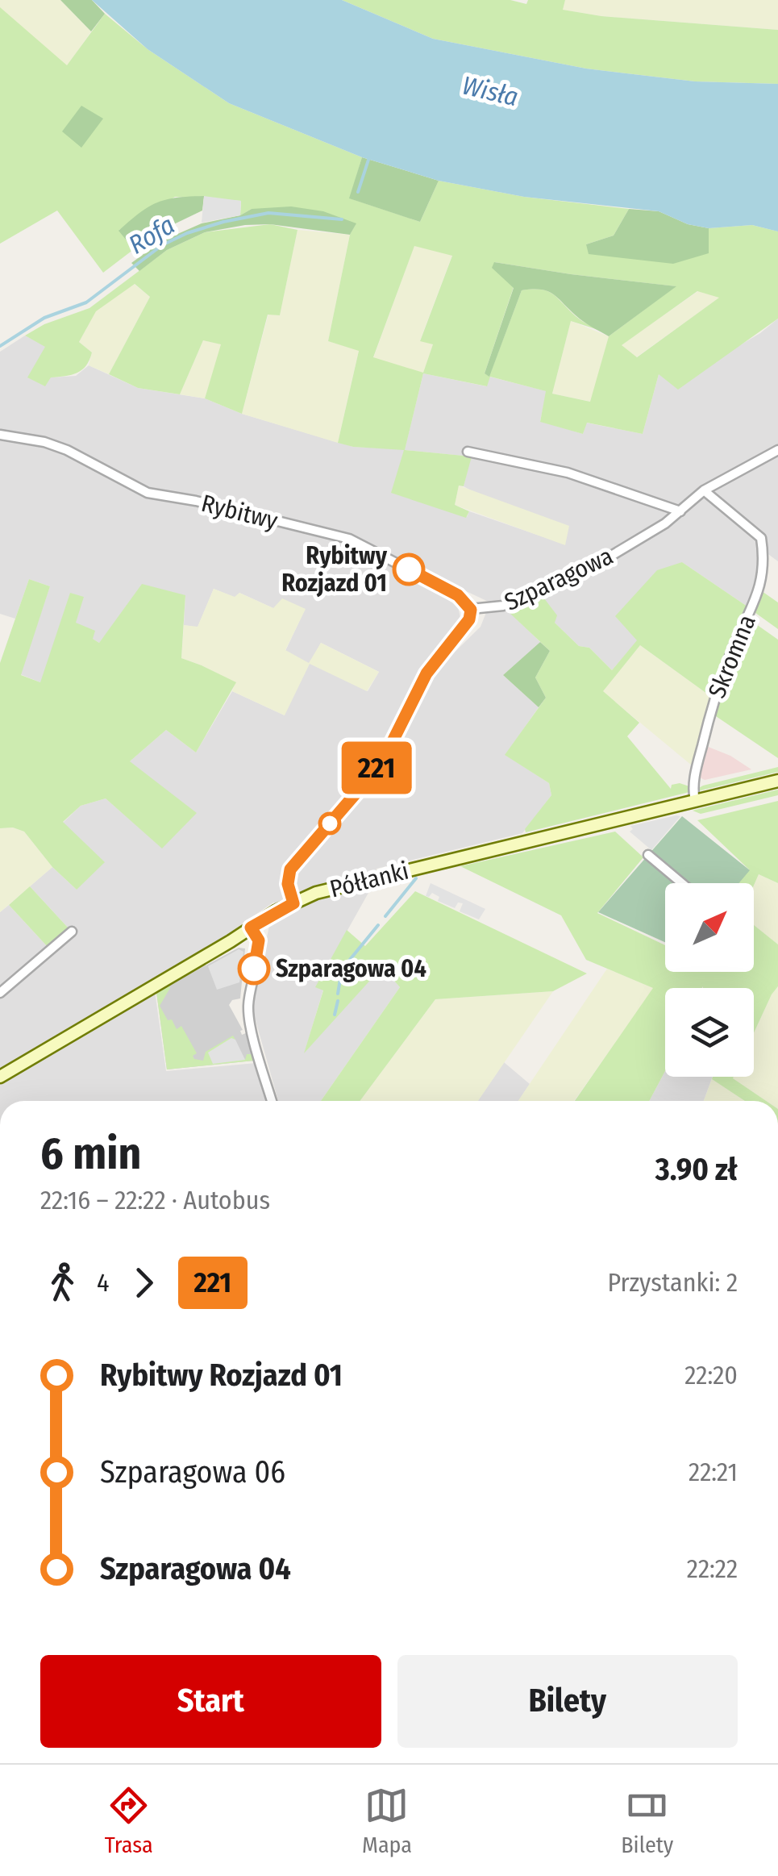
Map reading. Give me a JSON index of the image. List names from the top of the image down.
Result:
{
  "streets": {
    "street": [
      "Rybitwy",
      "Szparagowa",
      "Skromna",
      "Półłanki"
    ]
  },
  "crossings": [
    ["Rybitwy", "Szparagowa"],
    ["Szparagowa", "Skromna"],
    ["Szparagowa", "Półłanki"],
    ["Skromna", "Półłanki"]
  ],
  "water": ["Wisła", "Rofa"],
  "places": ["Rybitwy Rozjazd 01", "Szparagowa 04"],
  "lines": ["bus line 221"],
  "north": "top right",
  "page": {
    "on_map": "221",
    "heading": ["6 min", "22:16 – 22:22 · Autobus", "3.90 zł"],
    "legs": ["4", "221", "Przystanki: 2"],
    "list": [
      {
        "name": "Rybitwy Rozjazd 01",
        "value": "22:20"
      },
      {
        "name": "Szparagowa 06",
        "value": "22:21"
      },
      {
        "name": "Szparagowa 04",
        "value": "22:22"
      }
    ],
    "buttons": ["Start", "Bilety"],
    "tabs": ["Trasa", "Mapa", "Bilety"]
  }
}
